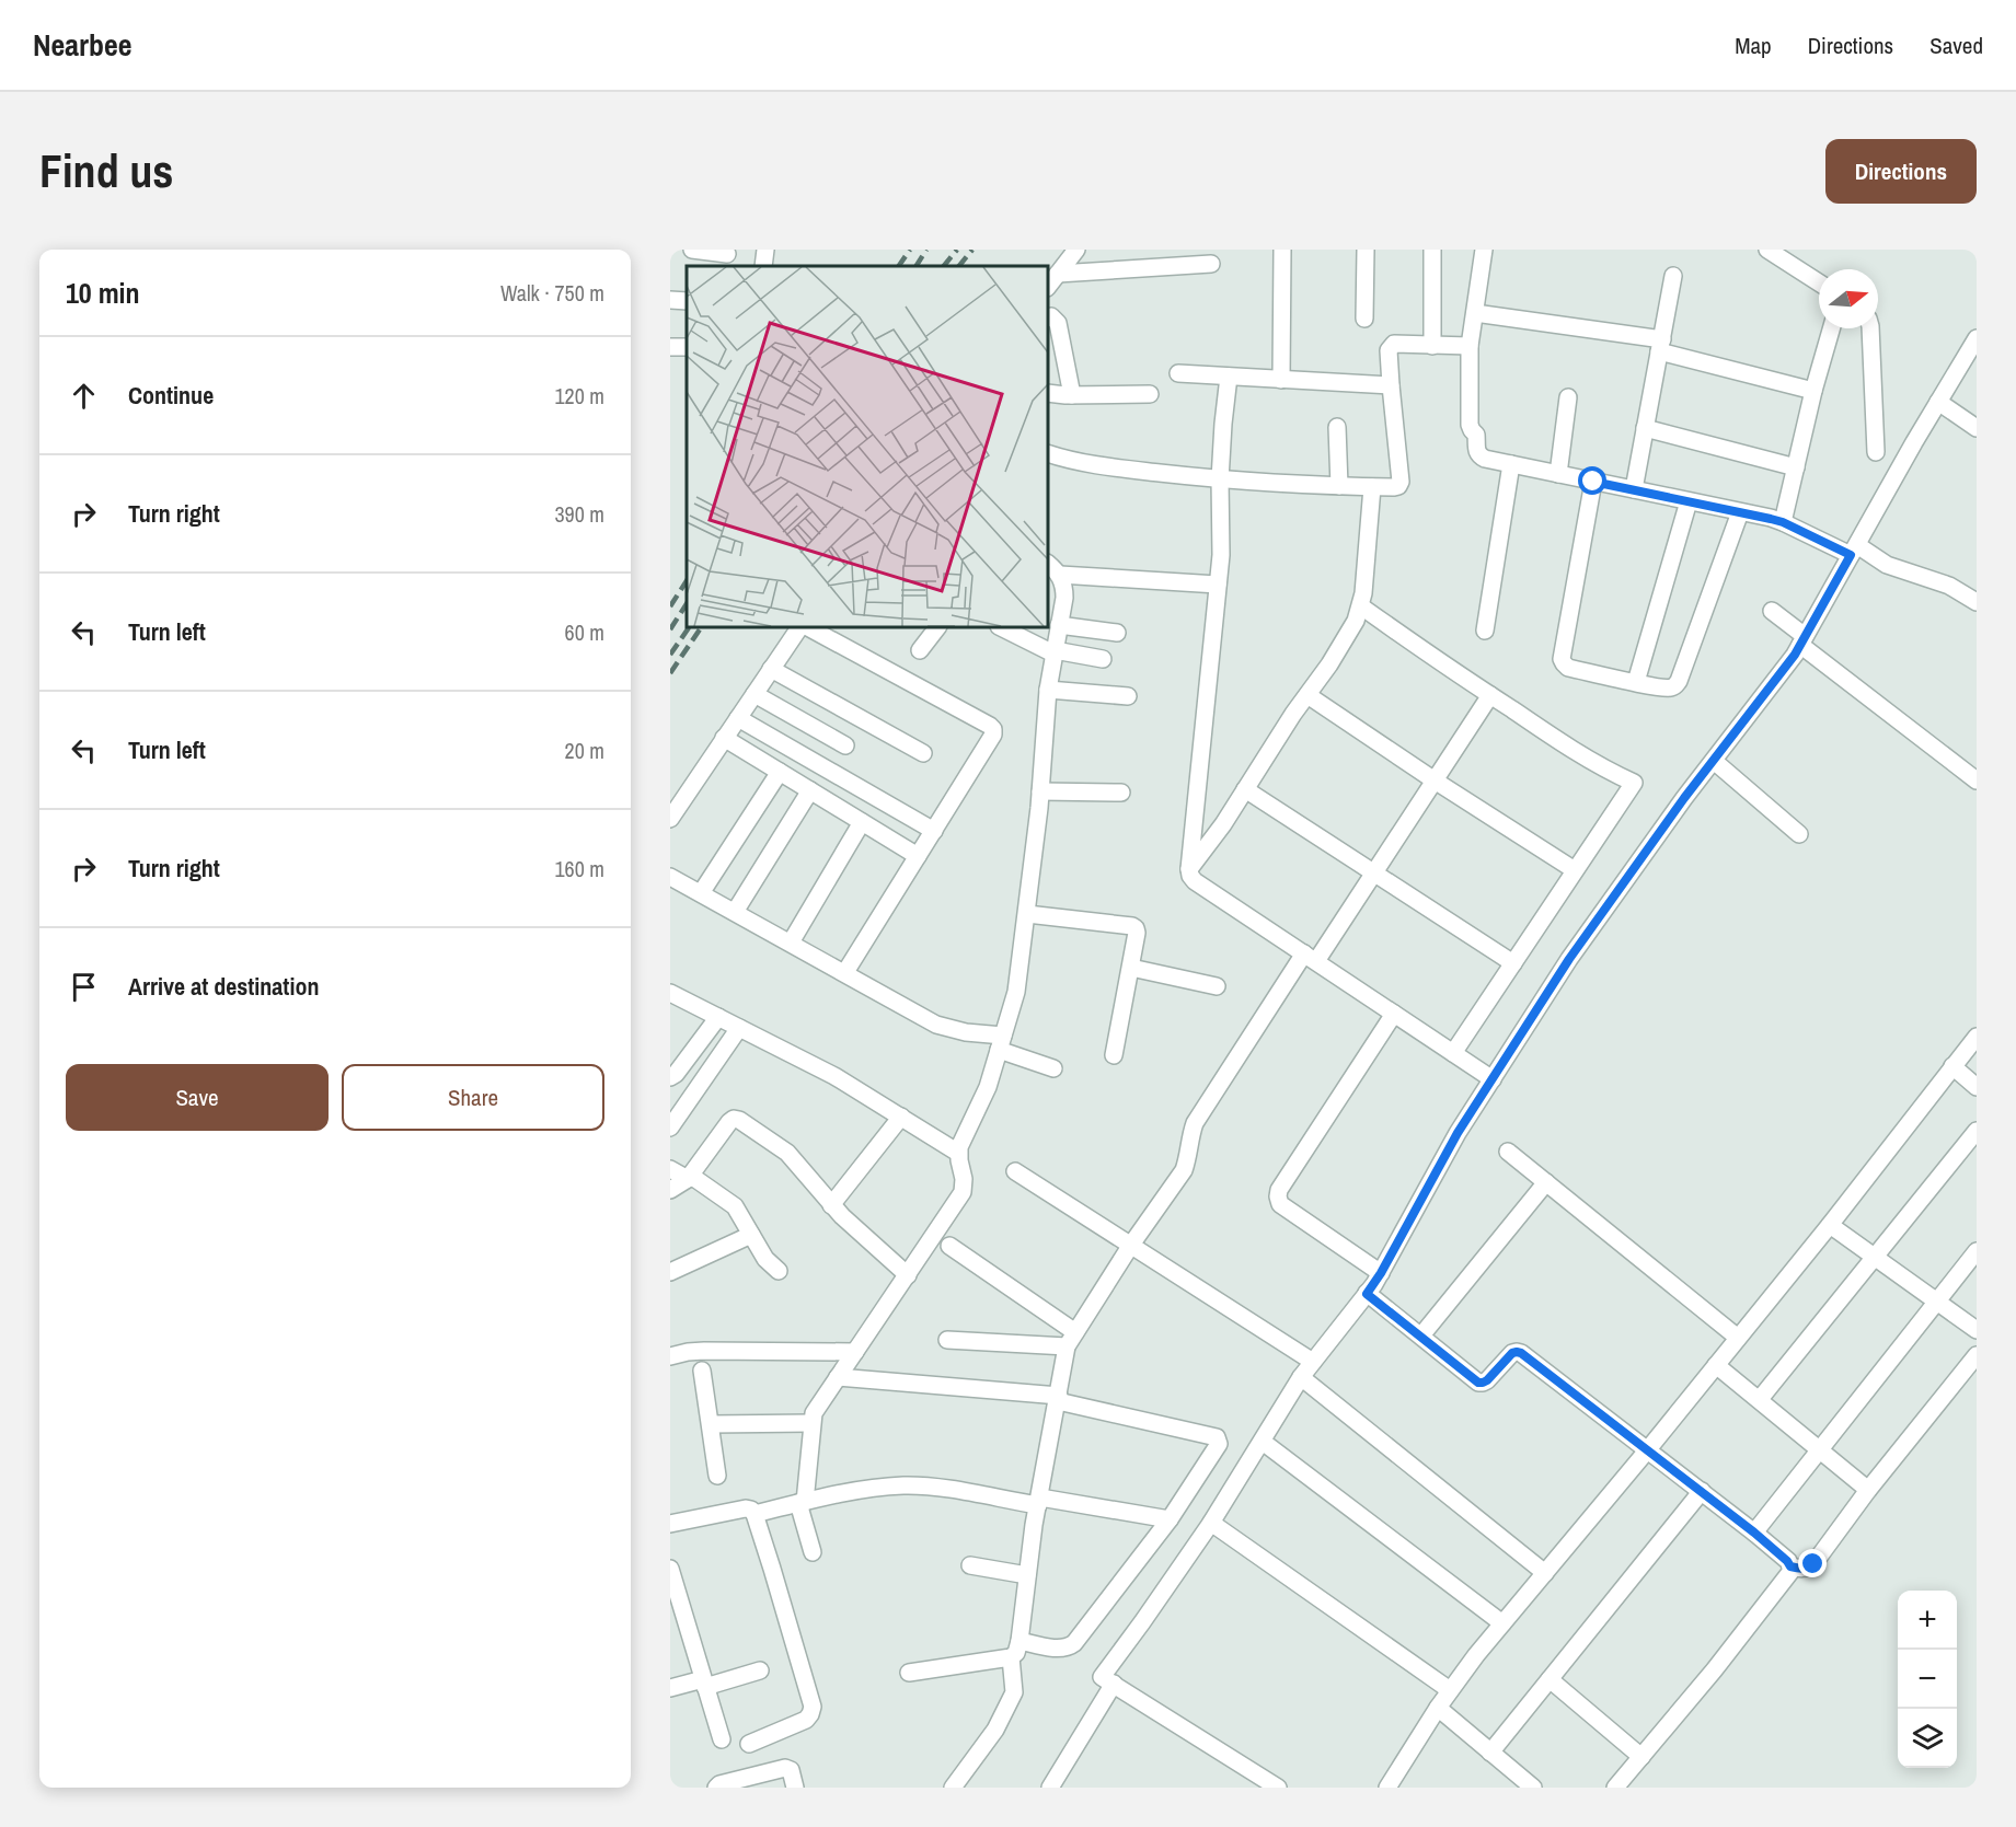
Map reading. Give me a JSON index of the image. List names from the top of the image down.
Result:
{
  "north": "right",
  "page": {
    "header": "Nearbee",
    "nav": ["Map", "Directions", "Saved"],
    "buttons": [
      "Directions",
      ["Save", "Share"]
    ],
    "title": "Find us",
    "heading": ["10 min", "Walk · 750 m"],
    "list": [
      ["Continue", "120 m"],
      ["Turn right", "390 m"],
      ["Turn left", "60 m"],
      ["Turn left", "20 m"],
      ["Turn right", "160 m"],
      "Arrive at destination"
    ],
    "map_buttons": ["+", "−"]
  }
}
